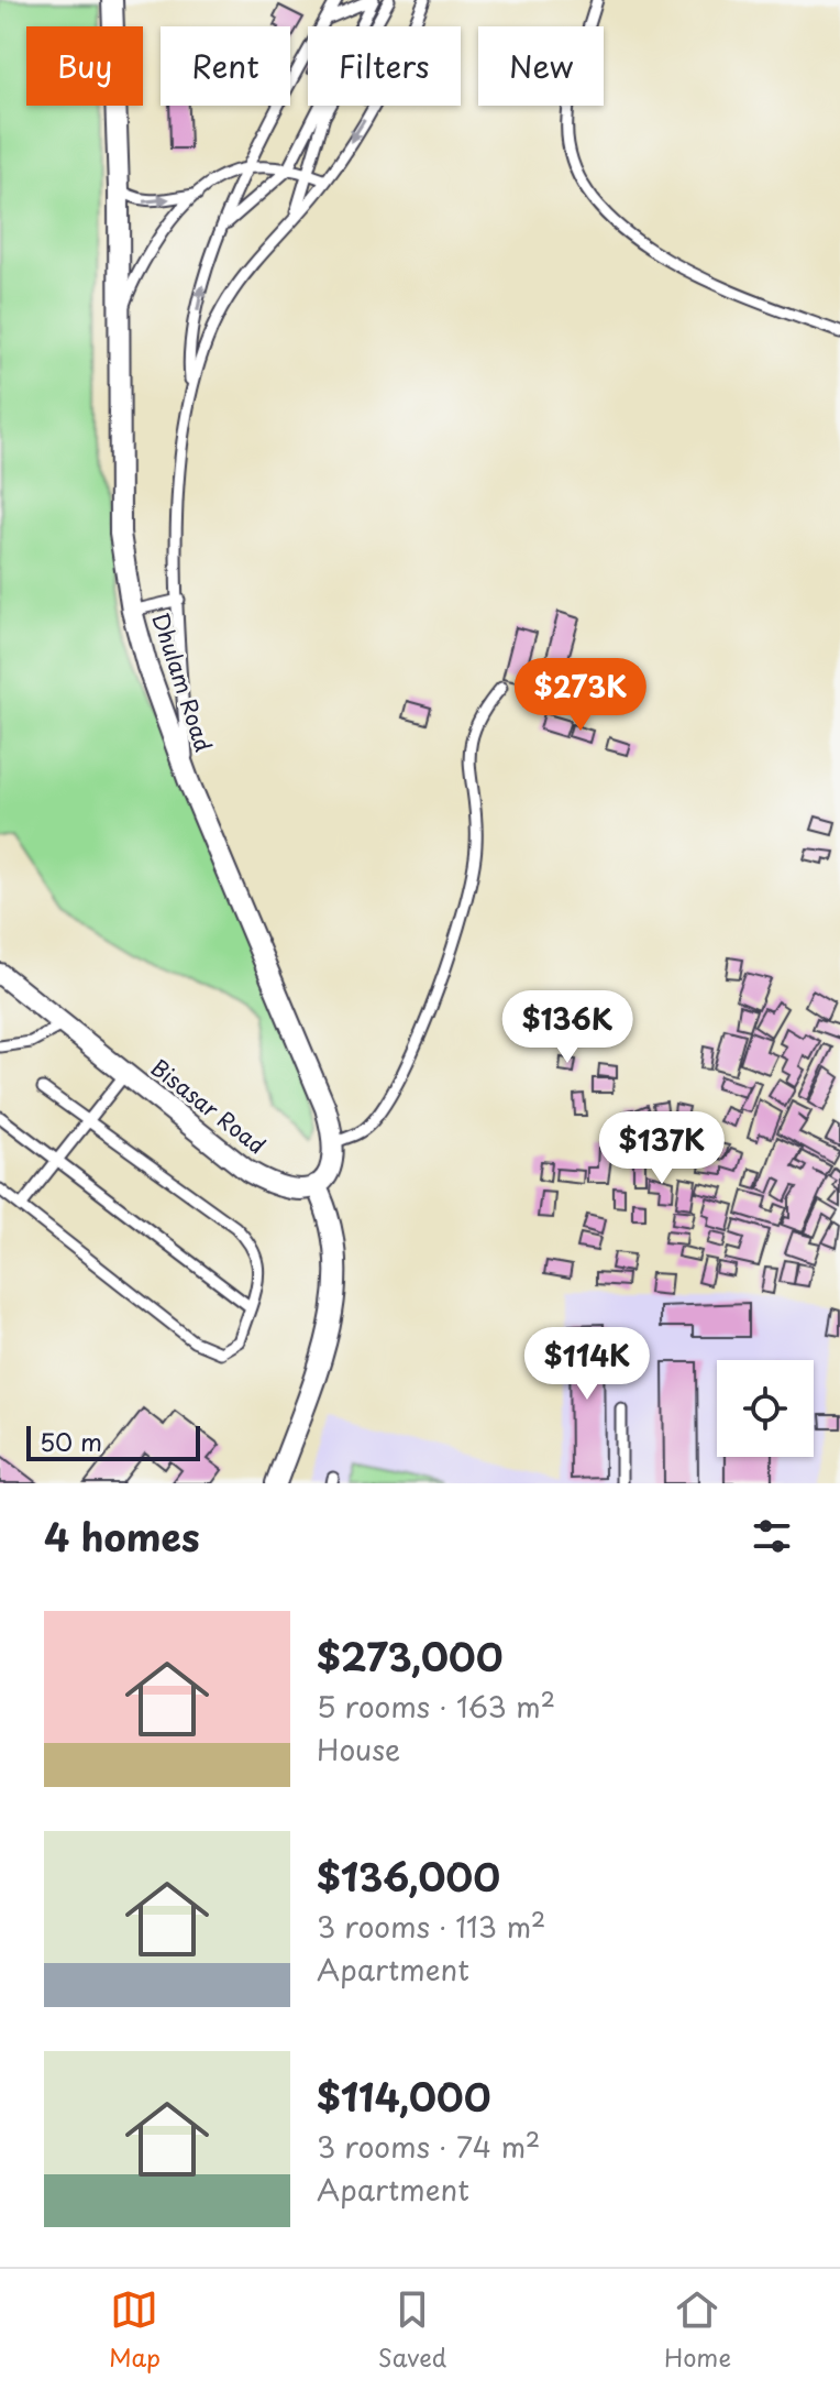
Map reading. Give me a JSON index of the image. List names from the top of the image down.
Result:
{
  "streets": {
    "street": ["Dhulam Road", "Bisasar Road"]
  },
  "scale_bar": "50 m",
  "page": {
    "chip": [
      "Buy",
      "Rent",
      "Filters",
      "New"
    ],
    "price": [
      "$273K",
      "$136K",
      "$137K",
      "$114K"
    ],
    "scale": "50 m",
    "heading": "4 homes",
    "list": [
      {
        "name": "$273,000",
        "note": "5 rooms · 163 m² · House"
      },
      {
        "name": "$136,000",
        "note": "3 rooms · 113 m² · Apartment"
      },
      {
        "name": "$114,000",
        "note": "3 rooms · 74 m² · Apartment"
      }
    ],
    "tabs": ["Map", "Saved", "Home"]
  }
}
